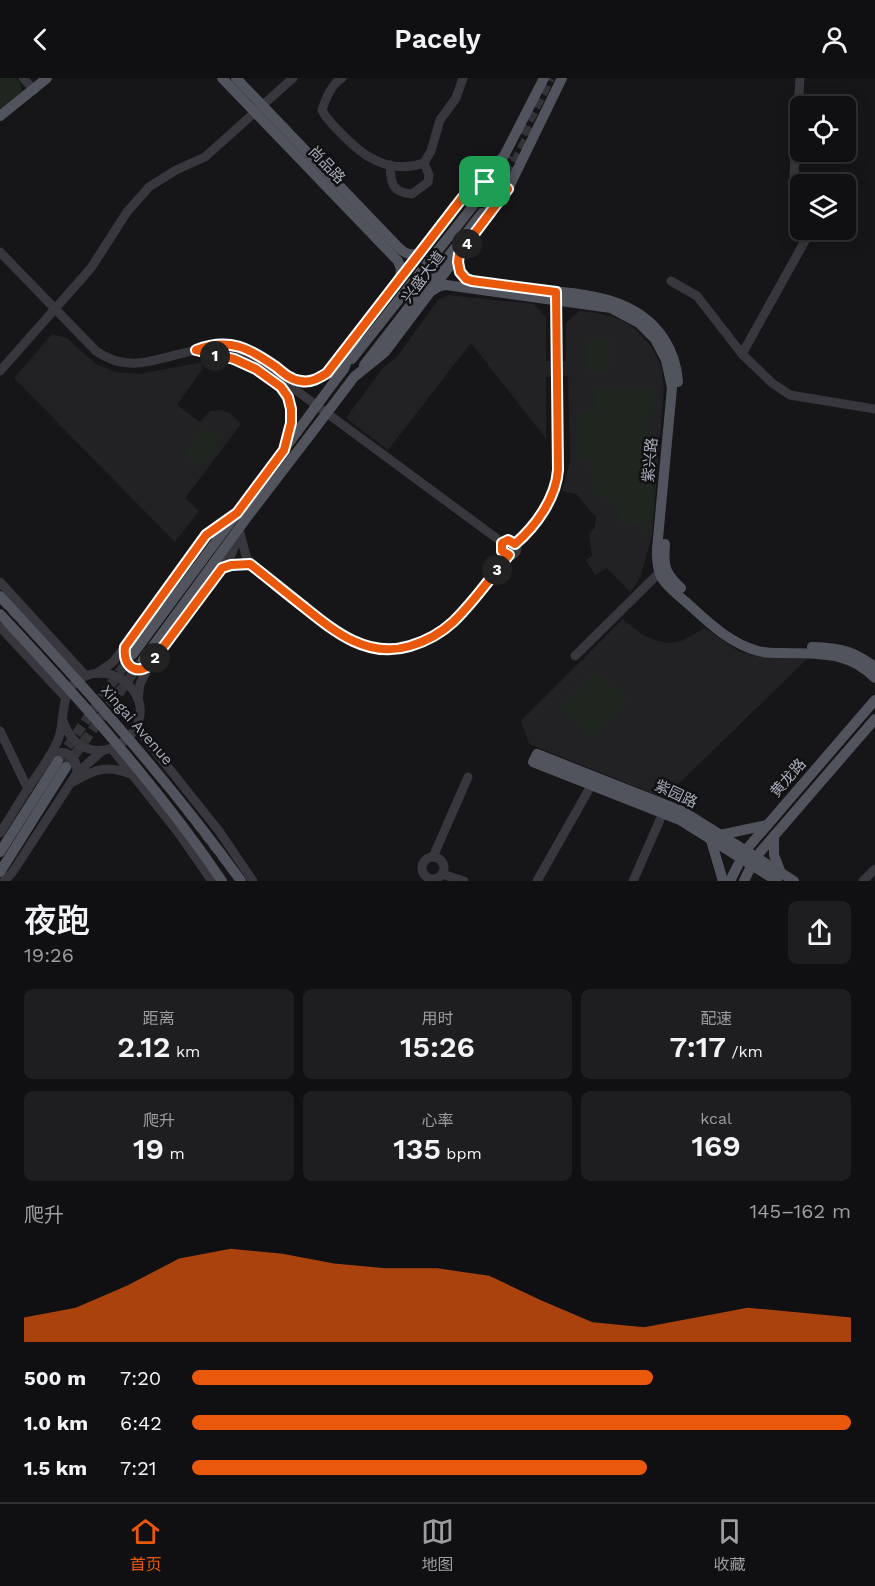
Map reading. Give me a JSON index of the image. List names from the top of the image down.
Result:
{
  "streets": {
    "main road": [
      "尚品路",
      "兴盛大道",
      "紫兴路",
      "Xingai Avenue",
      "黄龙路",
      "紫园路"
    ]
  },
  "crossings": [
    ["尚品路", "兴盛大道"],
    ["兴盛大道", "紫兴路"],
    ["黄龙路", "紫园路"]
  ],
  "page": {
    "header": "Pacely",
    "pins": [
      "4",
      "1",
      "3",
      "2"
    ],
    "heading": ["夜跑", "19:26"],
    "stats": [
      ["距离", "2.12 km"],
      ["用时", "15:26"],
      ["配速", "7:17 /km"],
      ["爬升", "19 m"],
      ["心率", "135 bpm"],
      ["kcal", "169"]
    ],
    "chart": ["爬升", "145–162 m"],
    "list": [
      {
        "name": "500 m",
        "note": "7:20"
      },
      {
        "name": "1.0 km",
        "note": "6:42"
      },
      {
        "name": "1.5 km",
        "note": "7:21"
      }
    ],
    "tabs": ["首页", "地图", "收藏"]
  }
}
